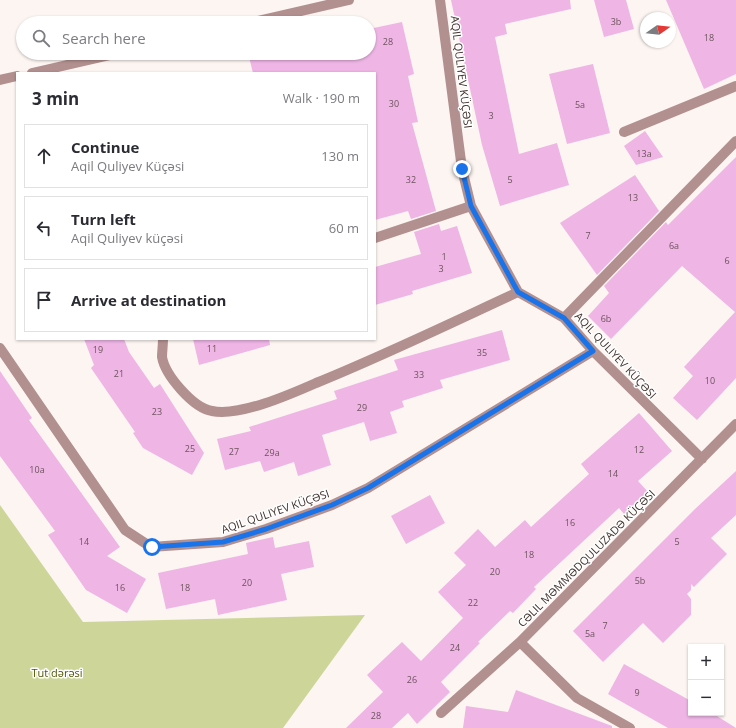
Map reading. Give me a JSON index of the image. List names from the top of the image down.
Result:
{
  "streets": {
    "street": ["AQIL QULIYEV KÜÇƏSI", "CƏLIL MƏMMƏDQULUZADƏ KÜÇƏSI"]
  },
  "crossings": [
    ["AQIL QULIYEV KÜÇƏSI", "CƏLIL MƏMMƏDQULUZADƏ KÜÇƏSI"]
  ],
  "parks": ["Tut dərəsi"],
  "house_numbers": [
    "3b",
    "18",
    "28",
    "30",
    "5a",
    "3",
    "13a",
    "32",
    "5",
    "13",
    "7",
    "6a",
    "1",
    "6",
    "3",
    "6b",
    "11",
    "19",
    "35",
    "21",
    "33",
    "10",
    "29",
    "23",
    "25",
    "12",
    "27",
    "29a",
    "10a",
    "14",
    "16",
    "14",
    "5",
    "18",
    "20",
    "5b",
    "20",
    "16",
    "18",
    "22",
    "7",
    "5a",
    "24",
    "26",
    "9",
    "28"
  ],
  "north": "right",
  "page": {
    "search": "Search here",
    "heading": ["3 min", "Walk · 190 m"],
    "list": [
      ["Continue", "Aqil Quliyev Küçəsi", "130 m"],
      ["Turn left", "Aqil Quliyev küçəsi", "60 m"],
      "Arrive at destination"
    ],
    "map_buttons": ["+", "−"]
  }
}
